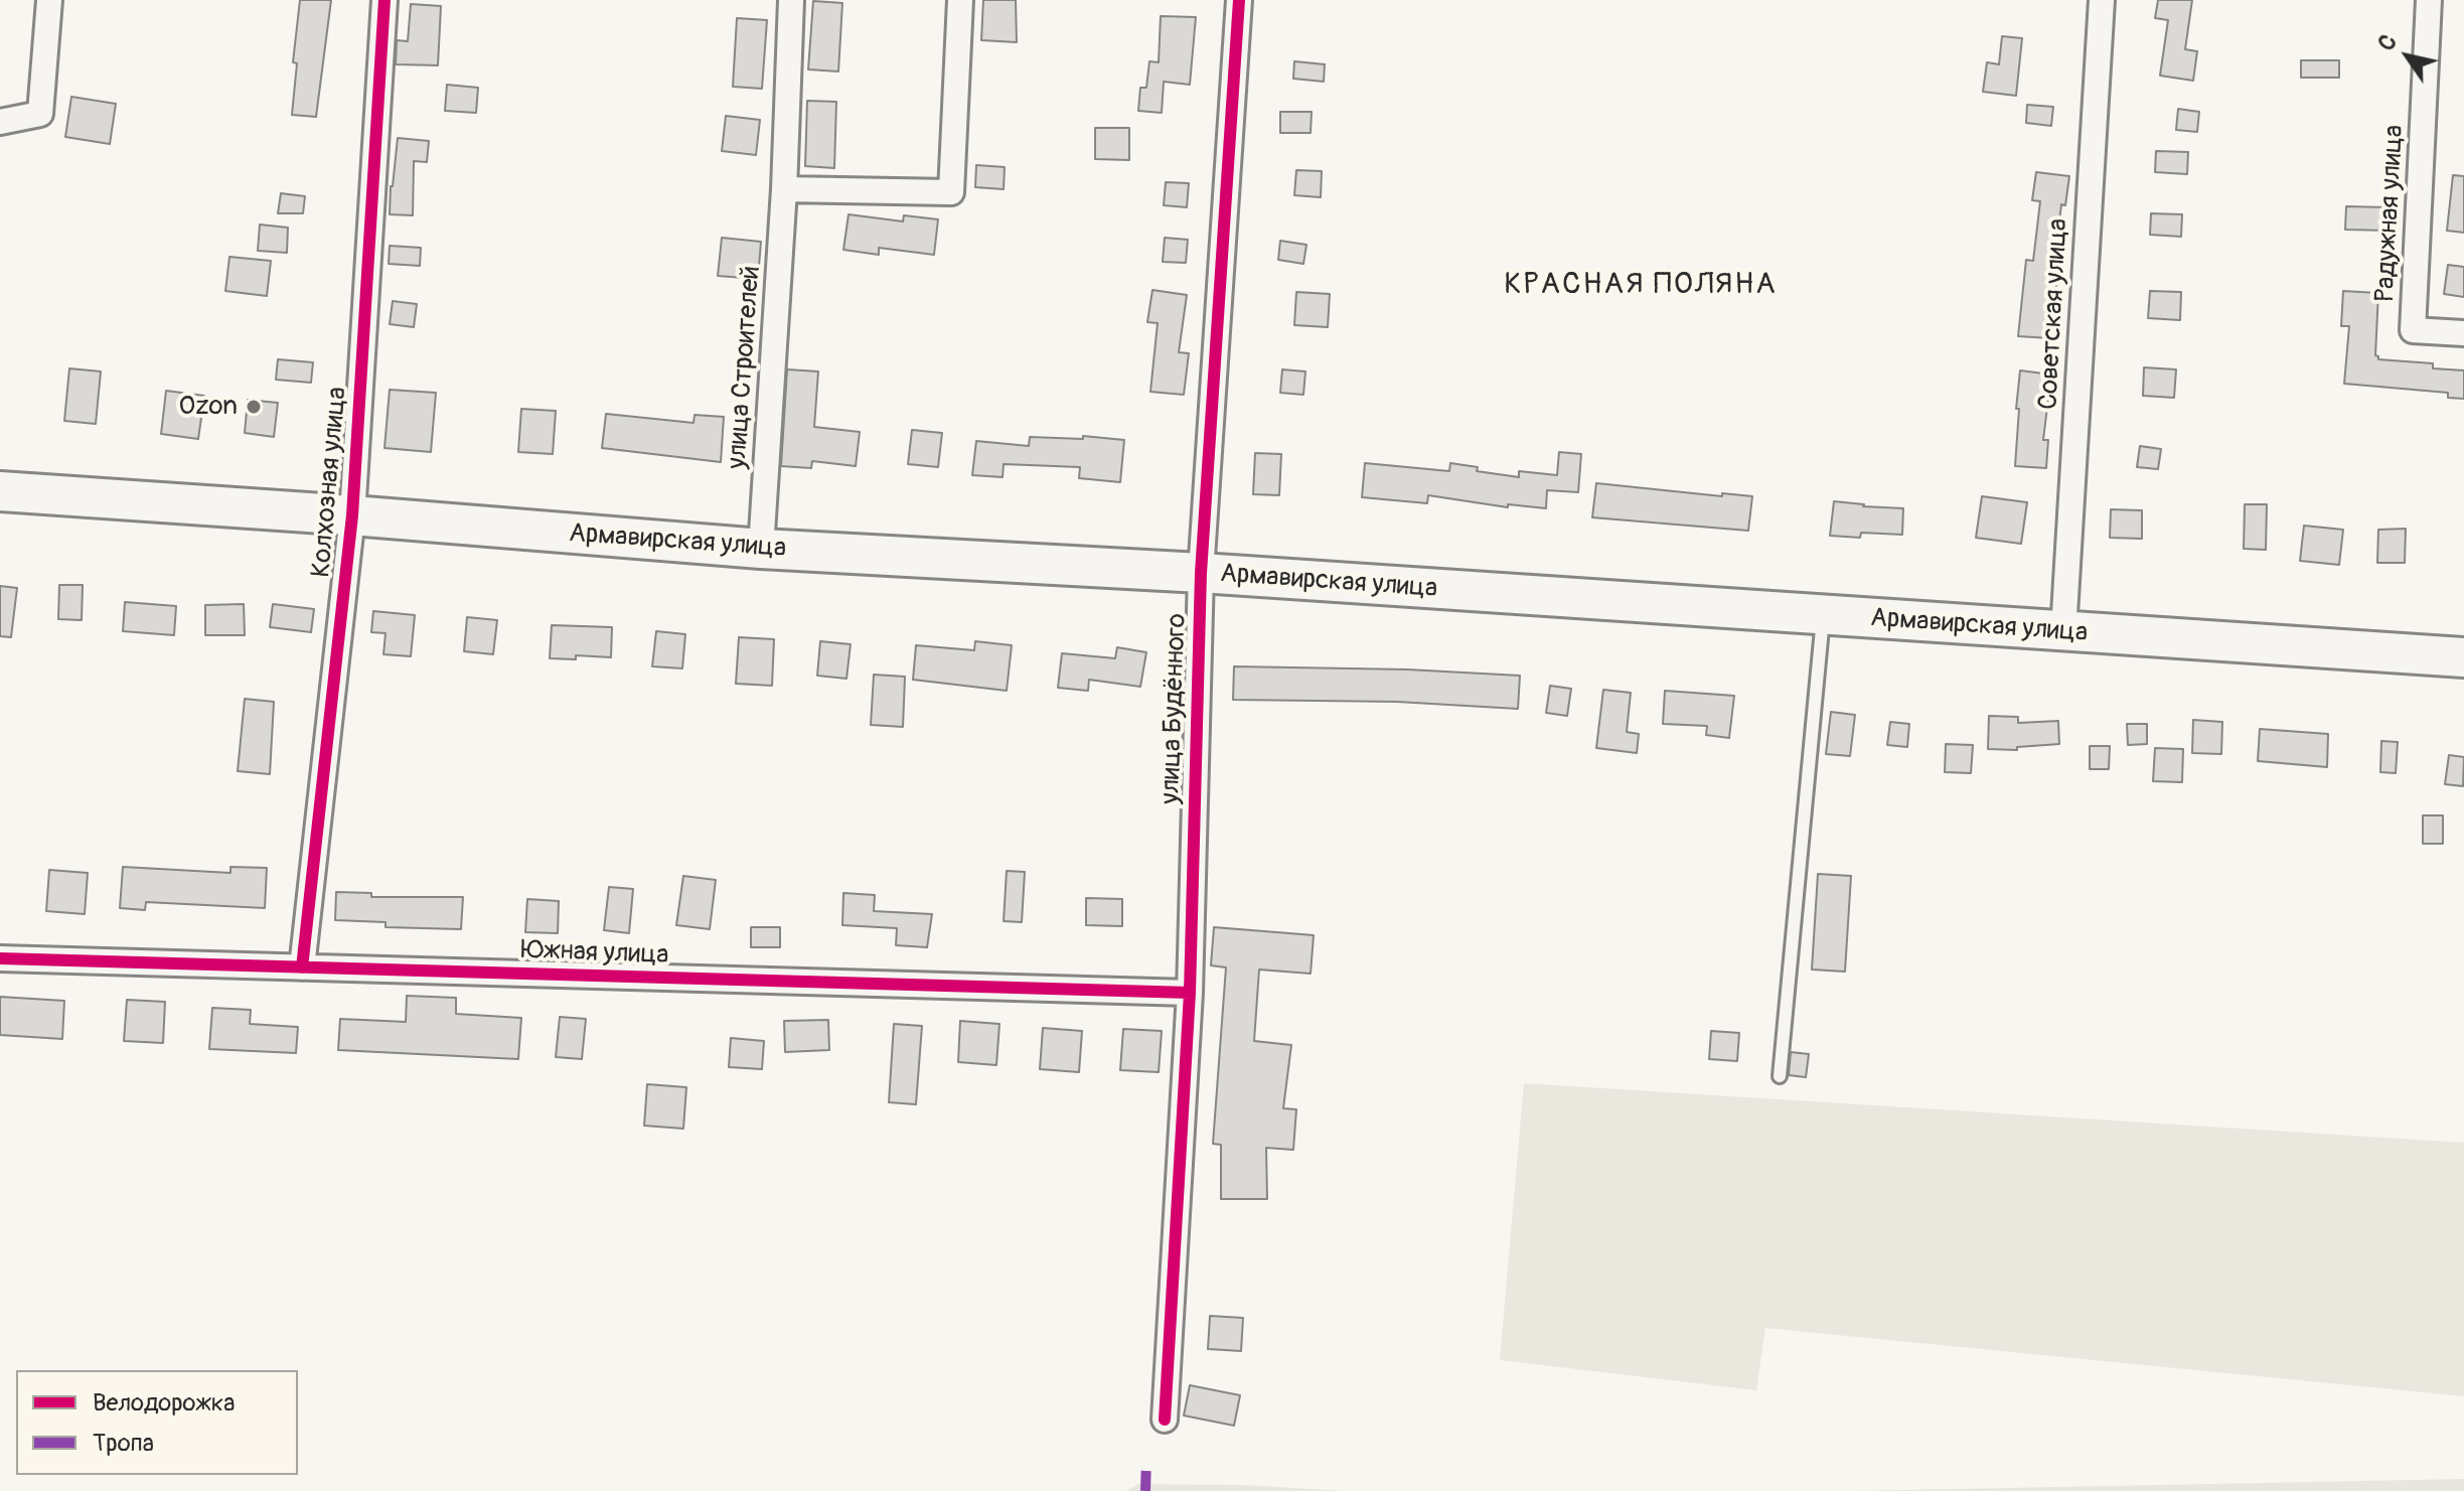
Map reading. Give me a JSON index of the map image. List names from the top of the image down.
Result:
{
  "streets": {
    "main road": ["Армавирская улица"],
    "street": [
      "Радужная улица",
      "Советская улица",
      "улица Строителей",
      "Колхозная улица",
      "улица Будённого",
      "Южная улица"
    ]
  },
  "crossings": [
    ["Советская улица", "Армавирская улица"],
    ["улица Строителей", "Армавирская улица"],
    ["Колхозная улица", "Армавирская улица"],
    ["Колхозная улица", "Южная улица"],
    ["Армавирская улица", "улица Будённого"],
    ["улица Будённого", "Южная улица"]
  ],
  "districts": ["КРАСНАЯ ПОЛЯНА"],
  "places": ["Ozon"],
  "legend": ["Велодорожка", "Тропа"],
  "north": "top left"
}
